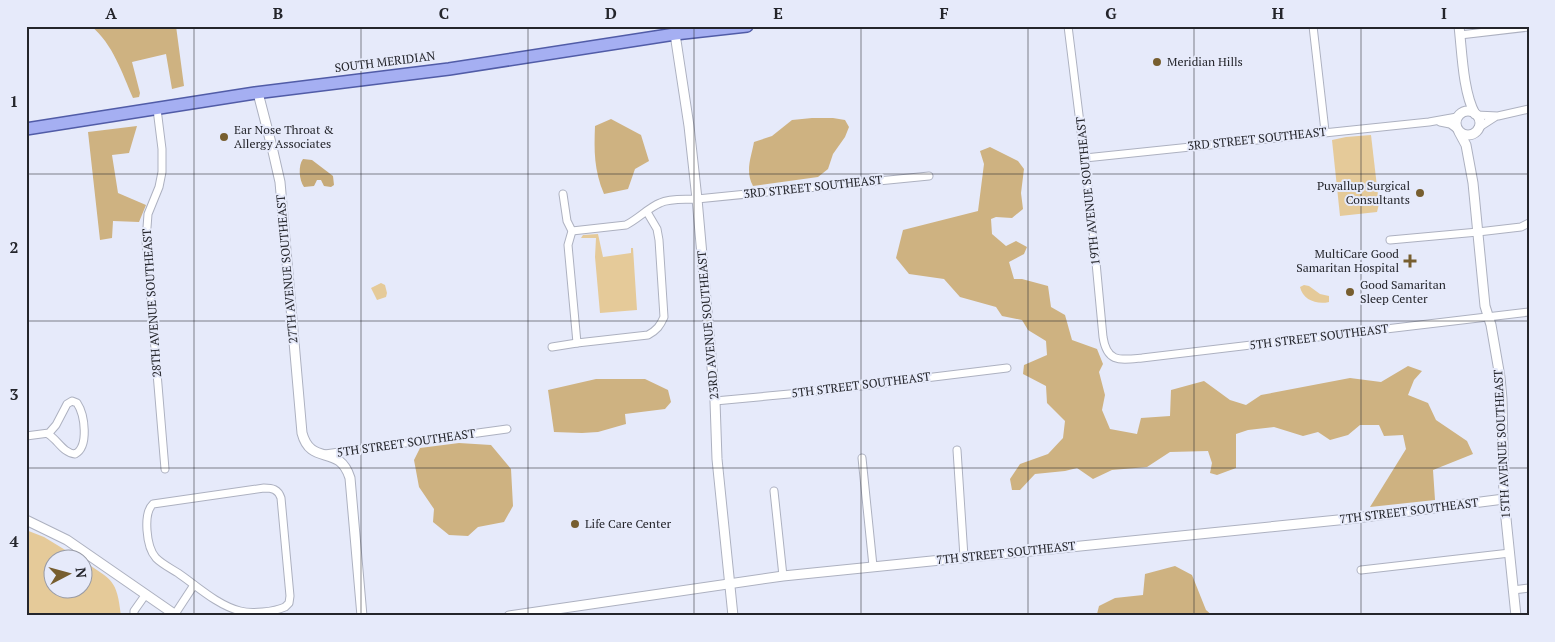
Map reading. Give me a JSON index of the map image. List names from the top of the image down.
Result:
{
  "streets": {
    "main road": ["SOUTH MERIDIAN"],
    "street": [
      "3RD STREET SOUTHEAST",
      "19TH AVENUE SOUTHEAST",
      "27TH AVENUE SOUTHEAST",
      "28TH AVENUE SOUTHEAST",
      "23RD AVENUE SOUTHEAST",
      "5TH STREET SOUTHEAST",
      "15TH AVENUE SOUTHEAST",
      "7TH STREET SOUTHEAST"
    ]
  },
  "crossings": [
    ["SOUTH MERIDIAN", "27TH AVENUE SOUTHEAST"],
    ["SOUTH MERIDIAN", "28TH AVENUE SOUTHEAST"],
    ["SOUTH MERIDIAN", "23RD AVENUE SOUTHEAST"],
    ["3RD STREET SOUTHEAST", "19TH AVENUE SOUTHEAST"],
    ["3RD STREET SOUTHEAST", "23RD AVENUE SOUTHEAST"],
    ["3RD STREET SOUTHEAST", "15TH AVENUE SOUTHEAST"],
    ["19TH AVENUE SOUTHEAST", "5TH STREET SOUTHEAST"],
    ["27TH AVENUE SOUTHEAST", "5TH STREET SOUTHEAST"],
    ["23RD AVENUE SOUTHEAST", "5TH STREET SOUTHEAST"],
    ["23RD AVENUE SOUTHEAST", "7TH STREET SOUTHEAST"],
    ["5TH STREET SOUTHEAST", "15TH AVENUE SOUTHEAST"],
    ["15TH AVENUE SOUTHEAST", "7TH STREET SOUTHEAST"]
  ],
  "places": {
    "other": [
      "Meridian Hills",
      "Ear Nose Throat & Allergy Associates",
      "Puyallup Surgical Consultants",
      "Good Samaritan Sleep Center",
      "Life Care Center"
    ],
    "health": ["MultiCare Good Samaritan Hospital"]
  },
  "north": "right",
  "grid": {
    "columns": [
      "A",
      "B",
      "C",
      "D",
      "E",
      "F",
      "G",
      "H",
      "I"
    ],
    "rows": [
      "1",
      "2",
      "3",
      "4"
    ]
  }
}
